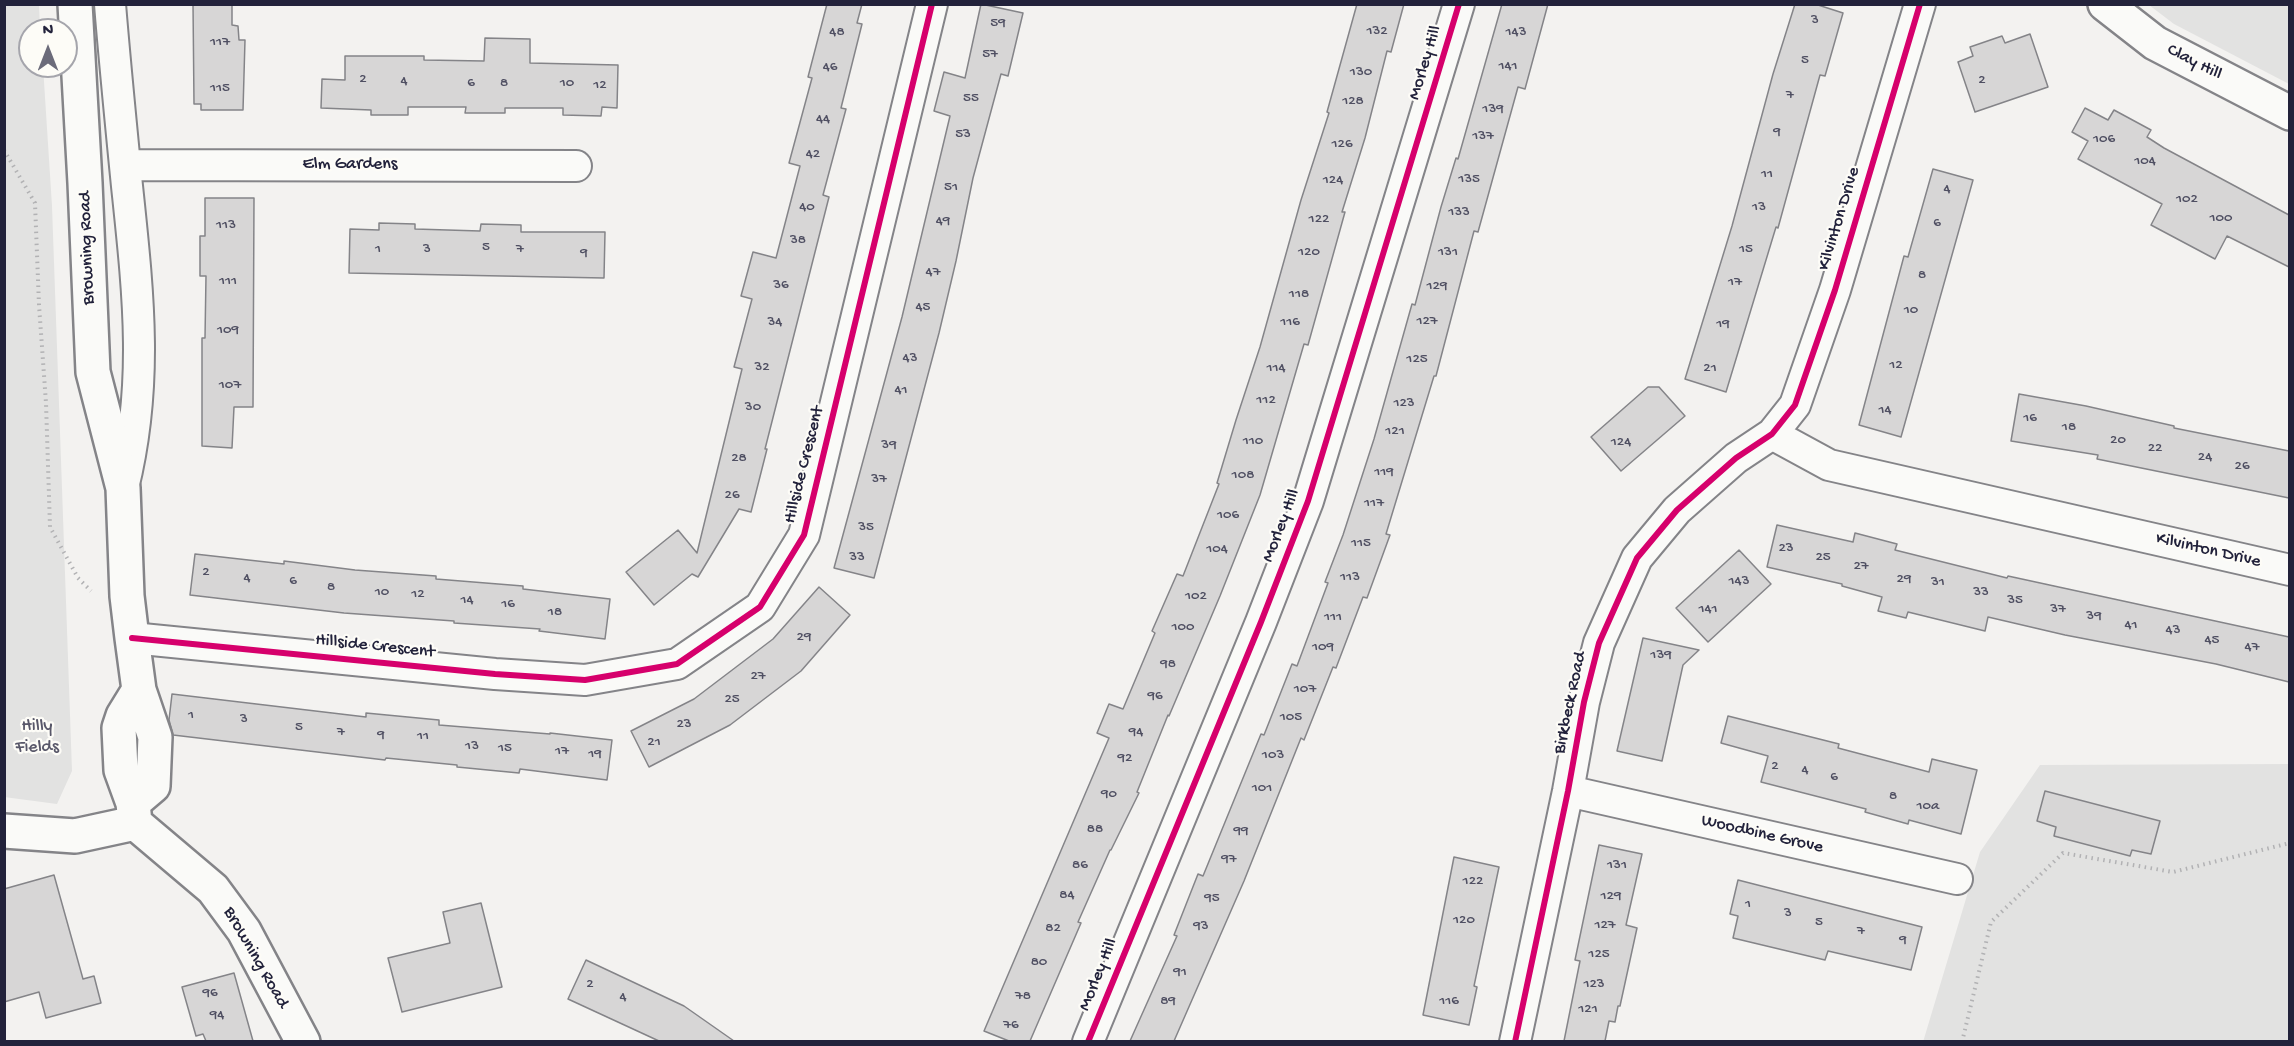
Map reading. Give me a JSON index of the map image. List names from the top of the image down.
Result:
{
  "streets": {
    "street": [
      "Morley Hill",
      "Clay Hill",
      "Elm Gardens",
      "Kilvinton Drive",
      "Browning Road",
      "Hillside Crescent",
      "Birkbeck Road",
      "Woodbine Grove"
    ]
  },
  "crossings": [
    ["Elm Gardens", "Browning Road"],
    ["Kilvinton Drive", "Birkbeck Road"],
    ["Browning Road", "Hillside Crescent"],
    ["Birkbeck Road", "Woodbine Grove"]
  ],
  "parks": ["Hilly Fields"],
  "house_numbers": [
    "3",
    "59",
    "132",
    "48",
    "143",
    "117",
    "57",
    "5",
    "141",
    "46",
    "130",
    "2",
    "2",
    "4",
    "6",
    "8",
    "10",
    "12",
    "115",
    "7",
    "55",
    "128",
    "139",
    "44",
    "9",
    "53",
    "137",
    "106",
    "126",
    "42",
    "104",
    "11",
    "135",
    "124",
    "51",
    "4",
    "102",
    "40",
    "13",
    "133",
    "100",
    "122",
    "49",
    "6",
    "113",
    "38",
    "5",
    "1",
    "3",
    "7",
    "15",
    "120",
    "131",
    "9",
    "47",
    "8",
    "111",
    "17",
    "36",
    "129",
    "118",
    "45",
    "10",
    "127",
    "34",
    "116",
    "19",
    "109",
    "43",
    "125",
    "12",
    "32",
    "114",
    "21",
    "107",
    "41",
    "112",
    "123",
    "30",
    "14",
    "16",
    "18",
    "121",
    "20",
    "110",
    "124",
    "39",
    "22",
    "24",
    "28",
    "26",
    "119",
    "108",
    "37",
    "26",
    "117",
    "106",
    "35",
    "115",
    "23",
    "104",
    "33",
    "25",
    "27",
    "2",
    "113",
    "4",
    "29",
    "6",
    "143",
    "31",
    "8",
    "10",
    "33",
    "12",
    "102",
    "14",
    "35",
    "16",
    "141",
    "37",
    "18",
    "39",
    "111",
    "41",
    "100",
    "43",
    "29",
    "45",
    "109",
    "47",
    "139",
    "98",
    "27",
    "107",
    "96",
    "25",
    "1",
    "105",
    "3",
    "23",
    "5",
    "7",
    "94",
    "9",
    "11",
    "21",
    "13",
    "15",
    "17",
    "19",
    "103",
    "92",
    "2",
    "4",
    "6",
    "101",
    "90",
    "8",
    "10a",
    "88",
    "99",
    "97",
    "86",
    "131",
    "122",
    "84",
    "129",
    "95",
    "1",
    "3",
    "120",
    "5",
    "127",
    "93",
    "82",
    "7",
    "9",
    "125",
    "80",
    "91",
    "2",
    "123",
    "96",
    "78",
    "4",
    "89",
    "116",
    "121",
    "94",
    "76"
  ],
  "north": "top"
}
